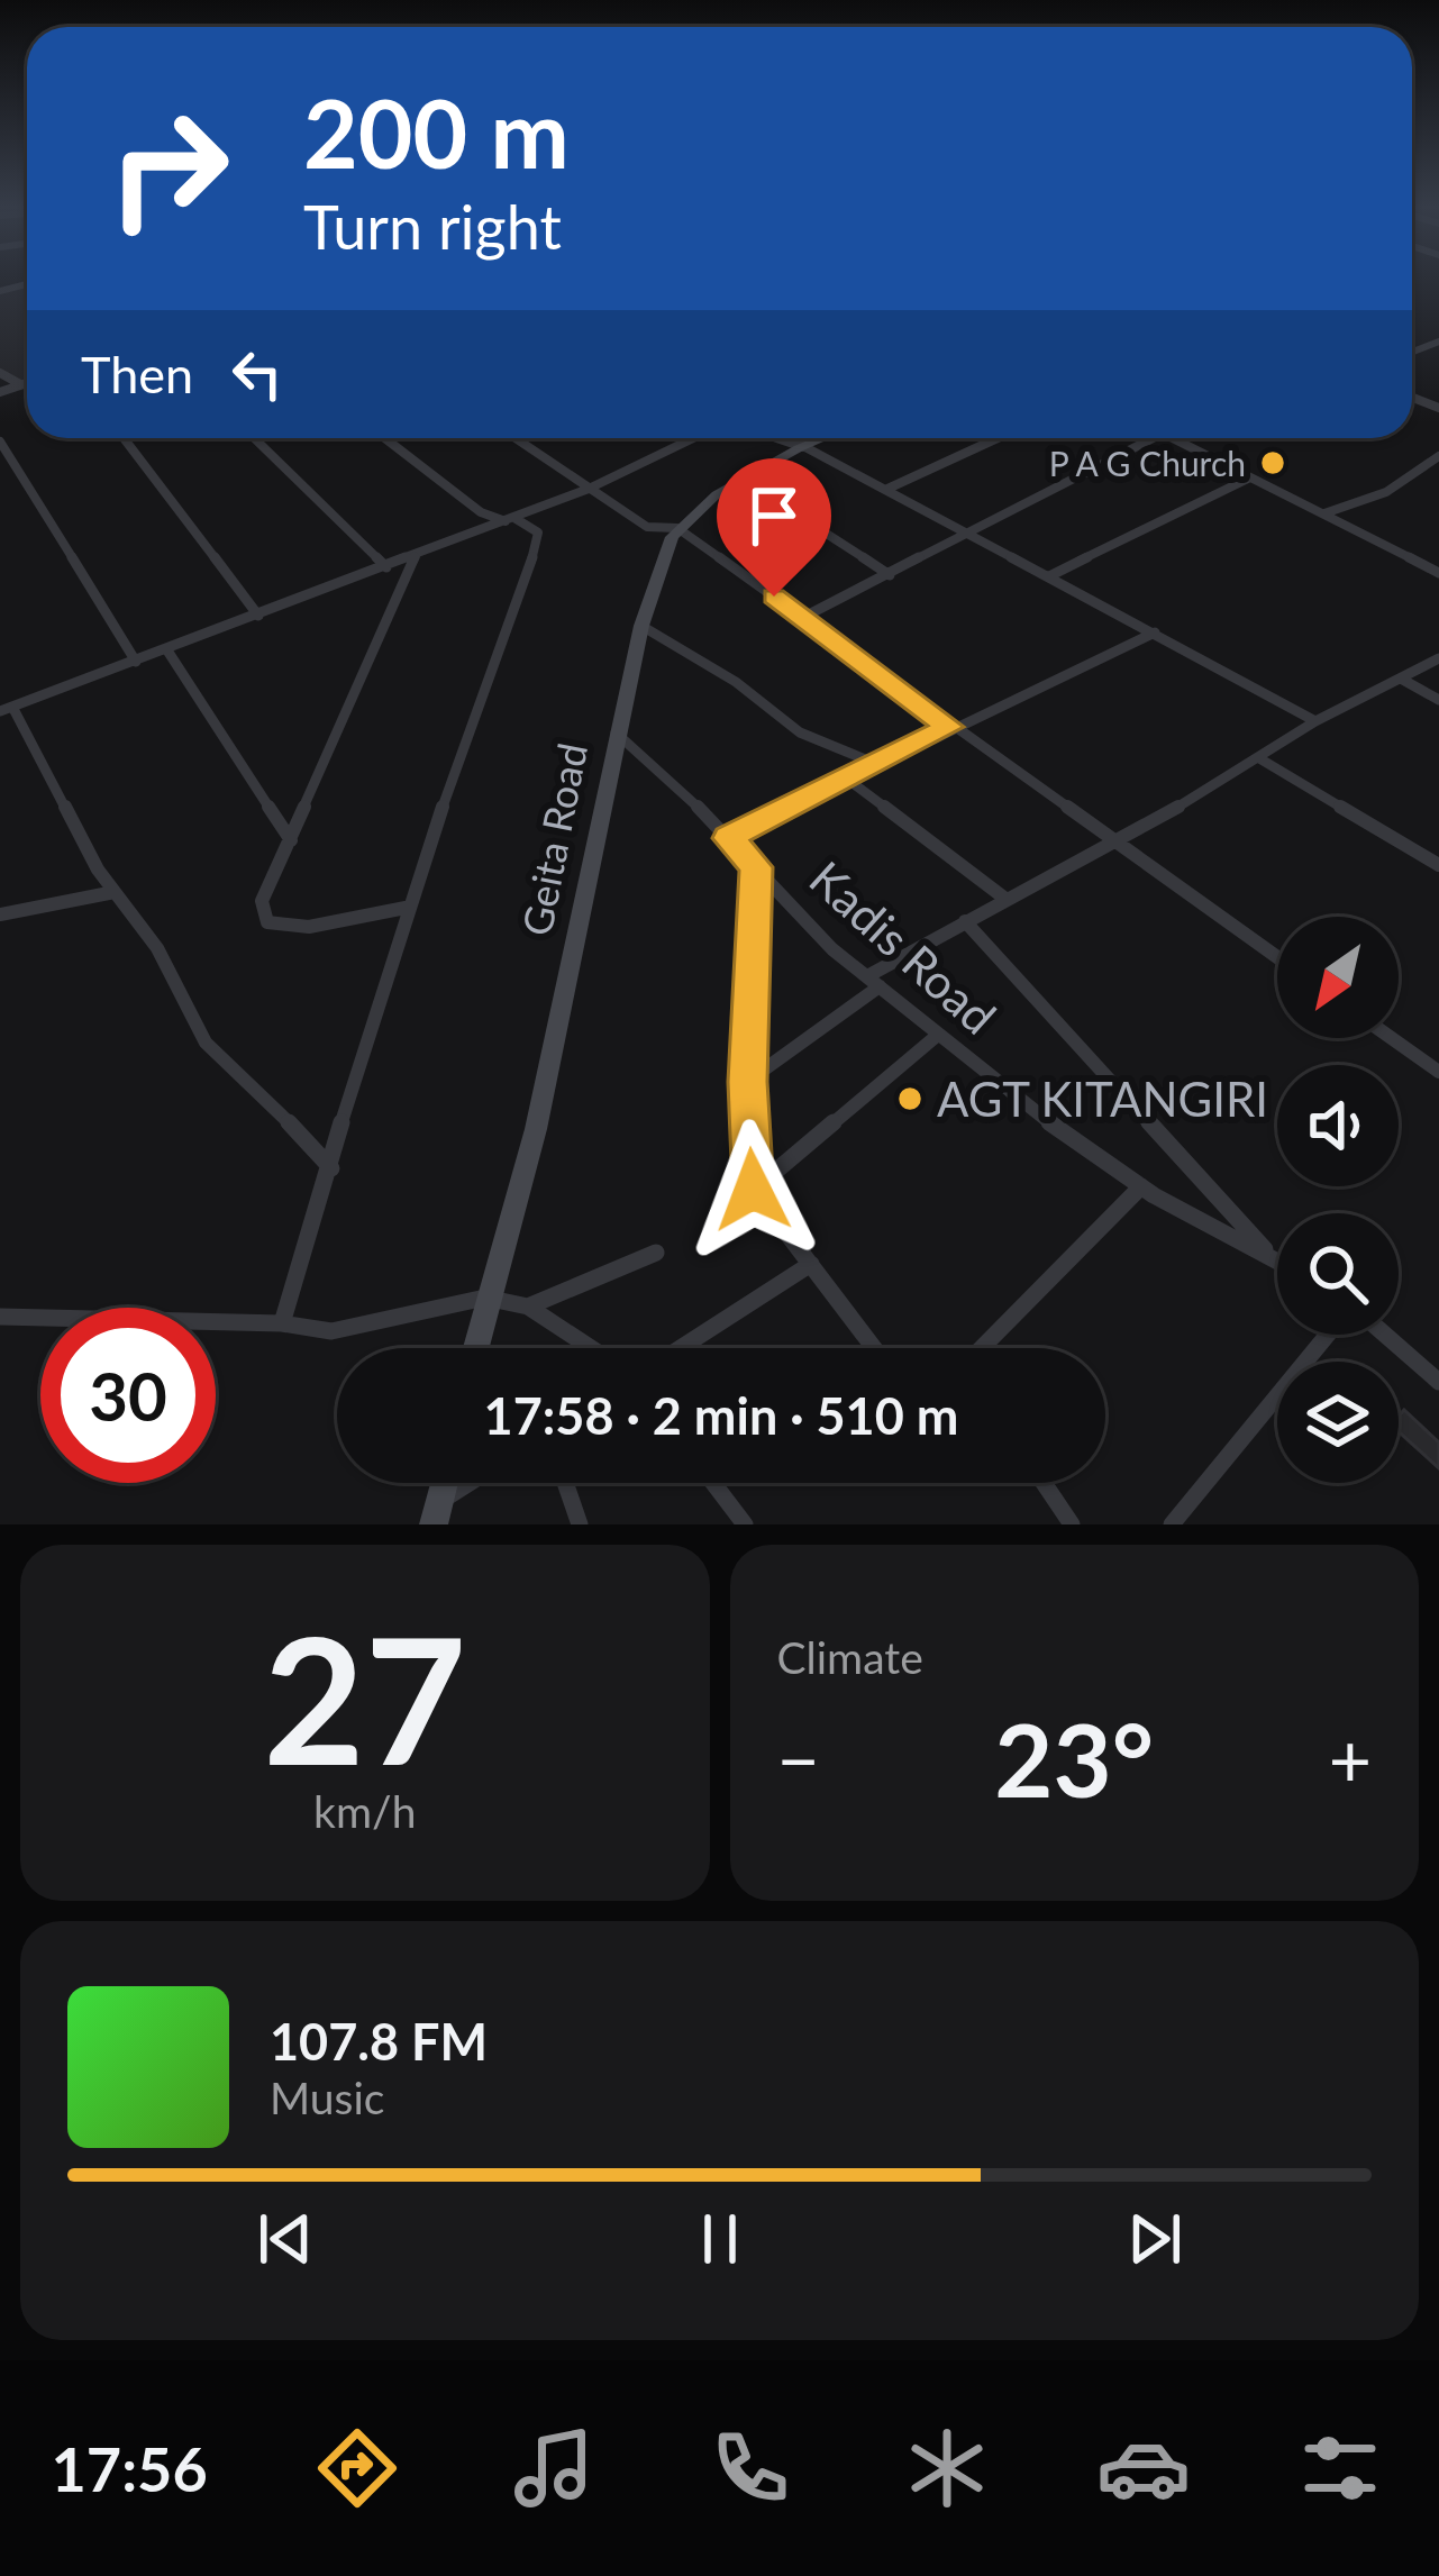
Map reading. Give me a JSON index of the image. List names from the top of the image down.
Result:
{
  "streets": {
    "main road": ["Geita Road"],
    "street": ["Kadis Road"]
  },
  "crossings": [
    ["Geita Road", "Kadis Road"]
  ],
  "places": ["P A G Church", "AGT KITANGIRI"],
  "north": "bottom left",
  "page": {
    "turn": ["200 m", "Turn right"],
    "then": "Then",
    "limit": "30",
    "trip": "17:58 · 2 min · 510 m",
    "tile": [
      ["27", "km/h"],
      "Climate"
    ],
    "heat": ["−", "23°", "+"],
    "song": ["107.8 FM", "Music"],
    "tabs": "17:56"
  }
}
